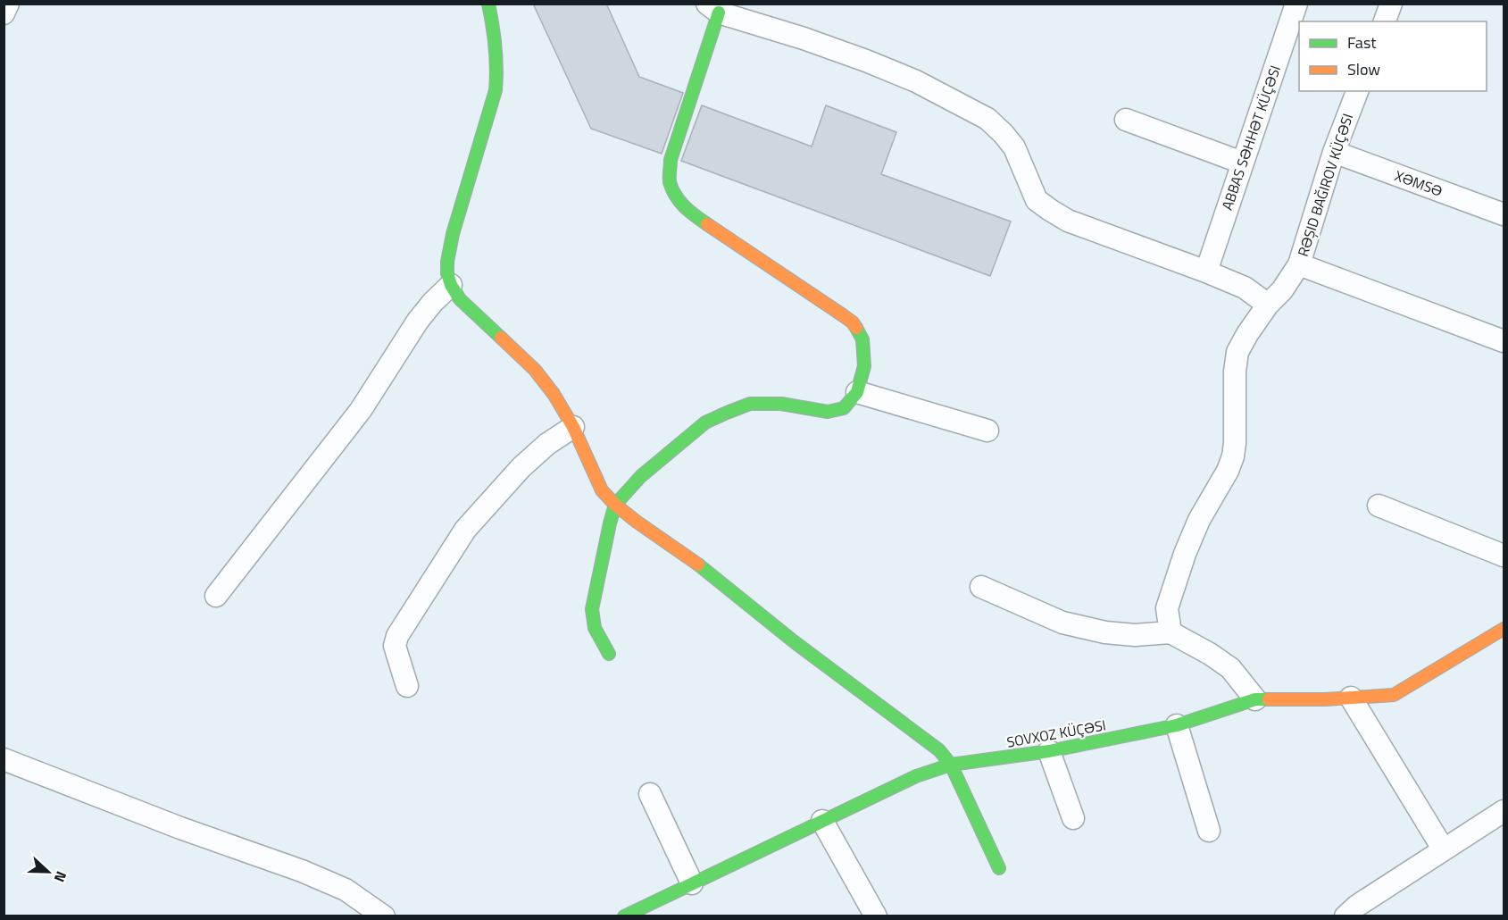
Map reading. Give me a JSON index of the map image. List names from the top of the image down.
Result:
{
  "streets": {
    "street": ["ABBAS SƏHHƏT KÜÇƏSI", "XƏMSƏ", "SOVXOZ KÜÇƏSI"]
  },
  "legend": ["Fast", "Slow"],
  "north": "right"
}
